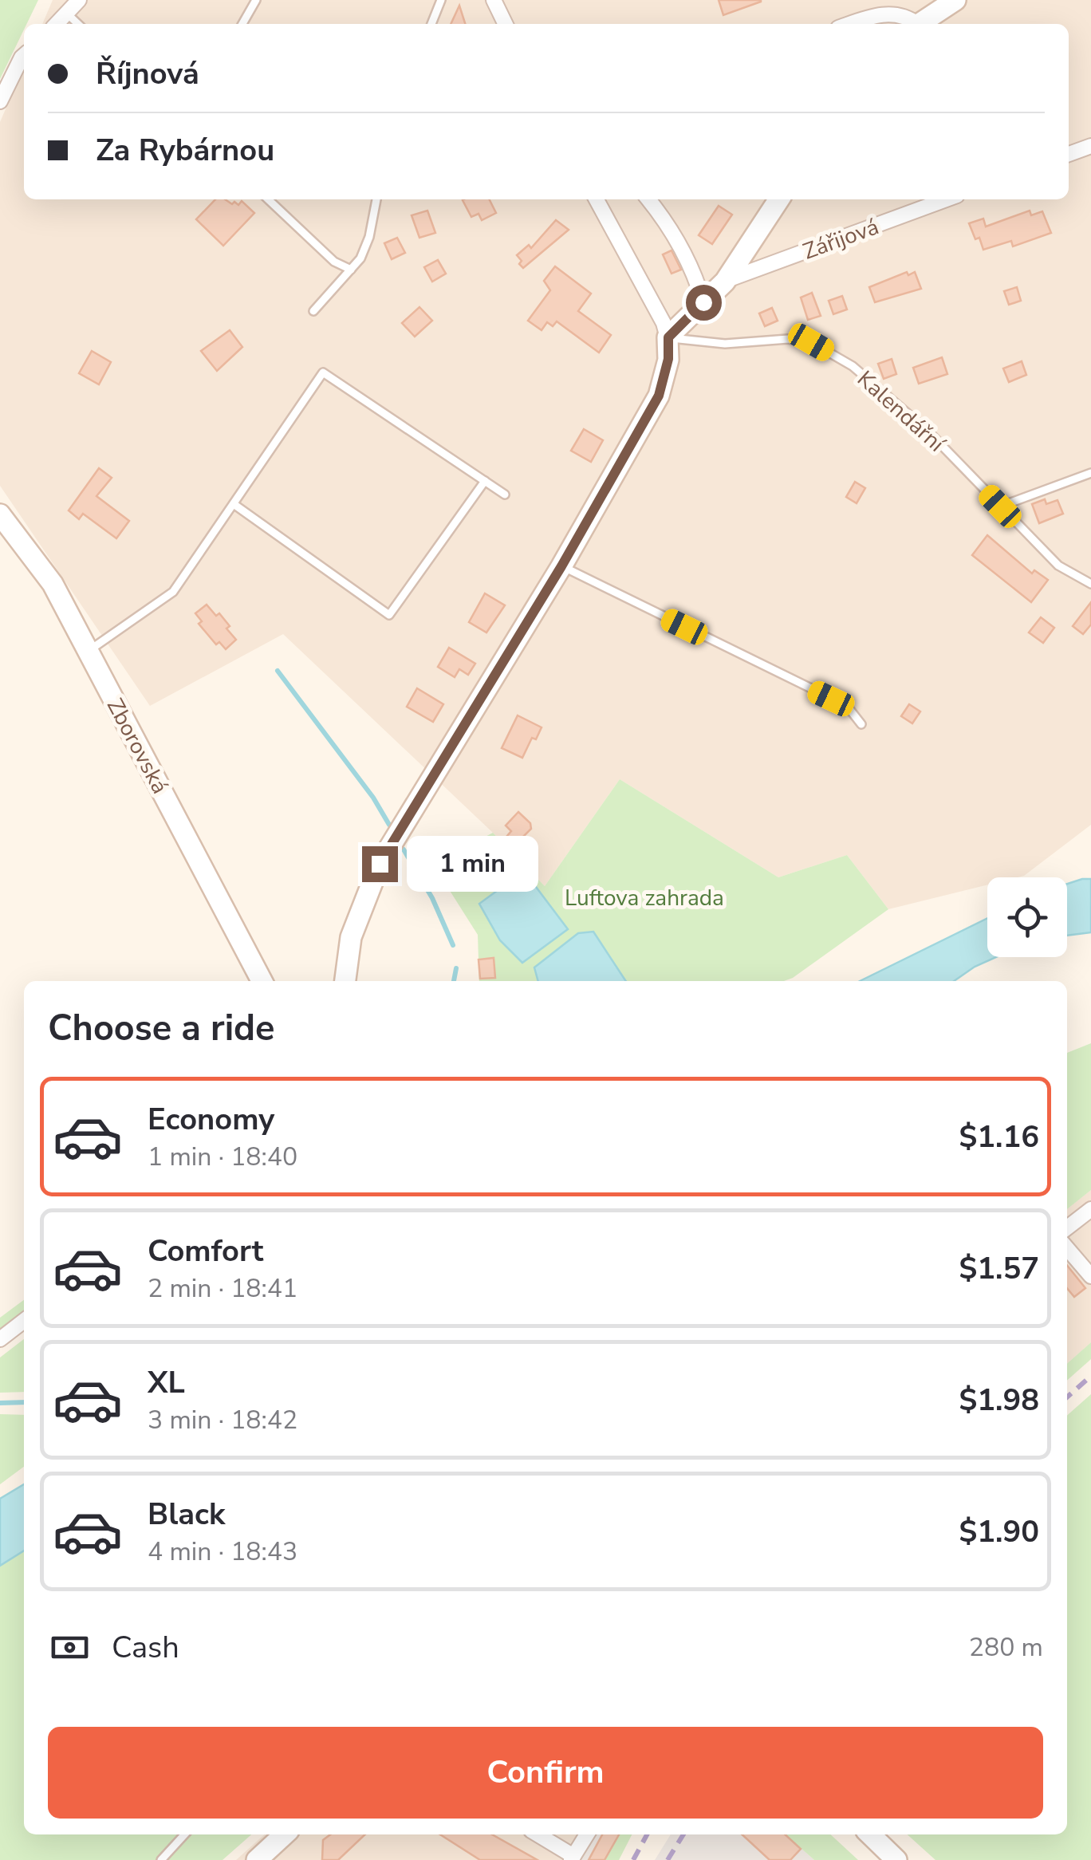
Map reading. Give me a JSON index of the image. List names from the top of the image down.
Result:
{
  "streets": {
    "street": ["Zářijová", "Zborovská"],
    "lane": ["Kalendářní"]
  },
  "parks": ["Luftova zahrada"],
  "page": {
    "banner": ["Říjnová", "Za Rybárnou"],
    "bubble": "1 min",
    "heading": "Choose a ride",
    "list": [
      {
        "name": "Economy",
        "note": "1 min · 18:40",
        "value": "$1.16"
      },
      {
        "name": "Comfort",
        "note": "2 min · 18:41",
        "value": "$1.57"
      },
      {
        "name": "XL",
        "note": "3 min · 18:42",
        "value": "$1.98"
      },
      {
        "name": "Black",
        "note": "4 min · 18:43",
        "value": "$1.90"
      }
    ],
    "pay": ["Cash", "280 m"],
    "buttons": "Confirm"
  }
}
